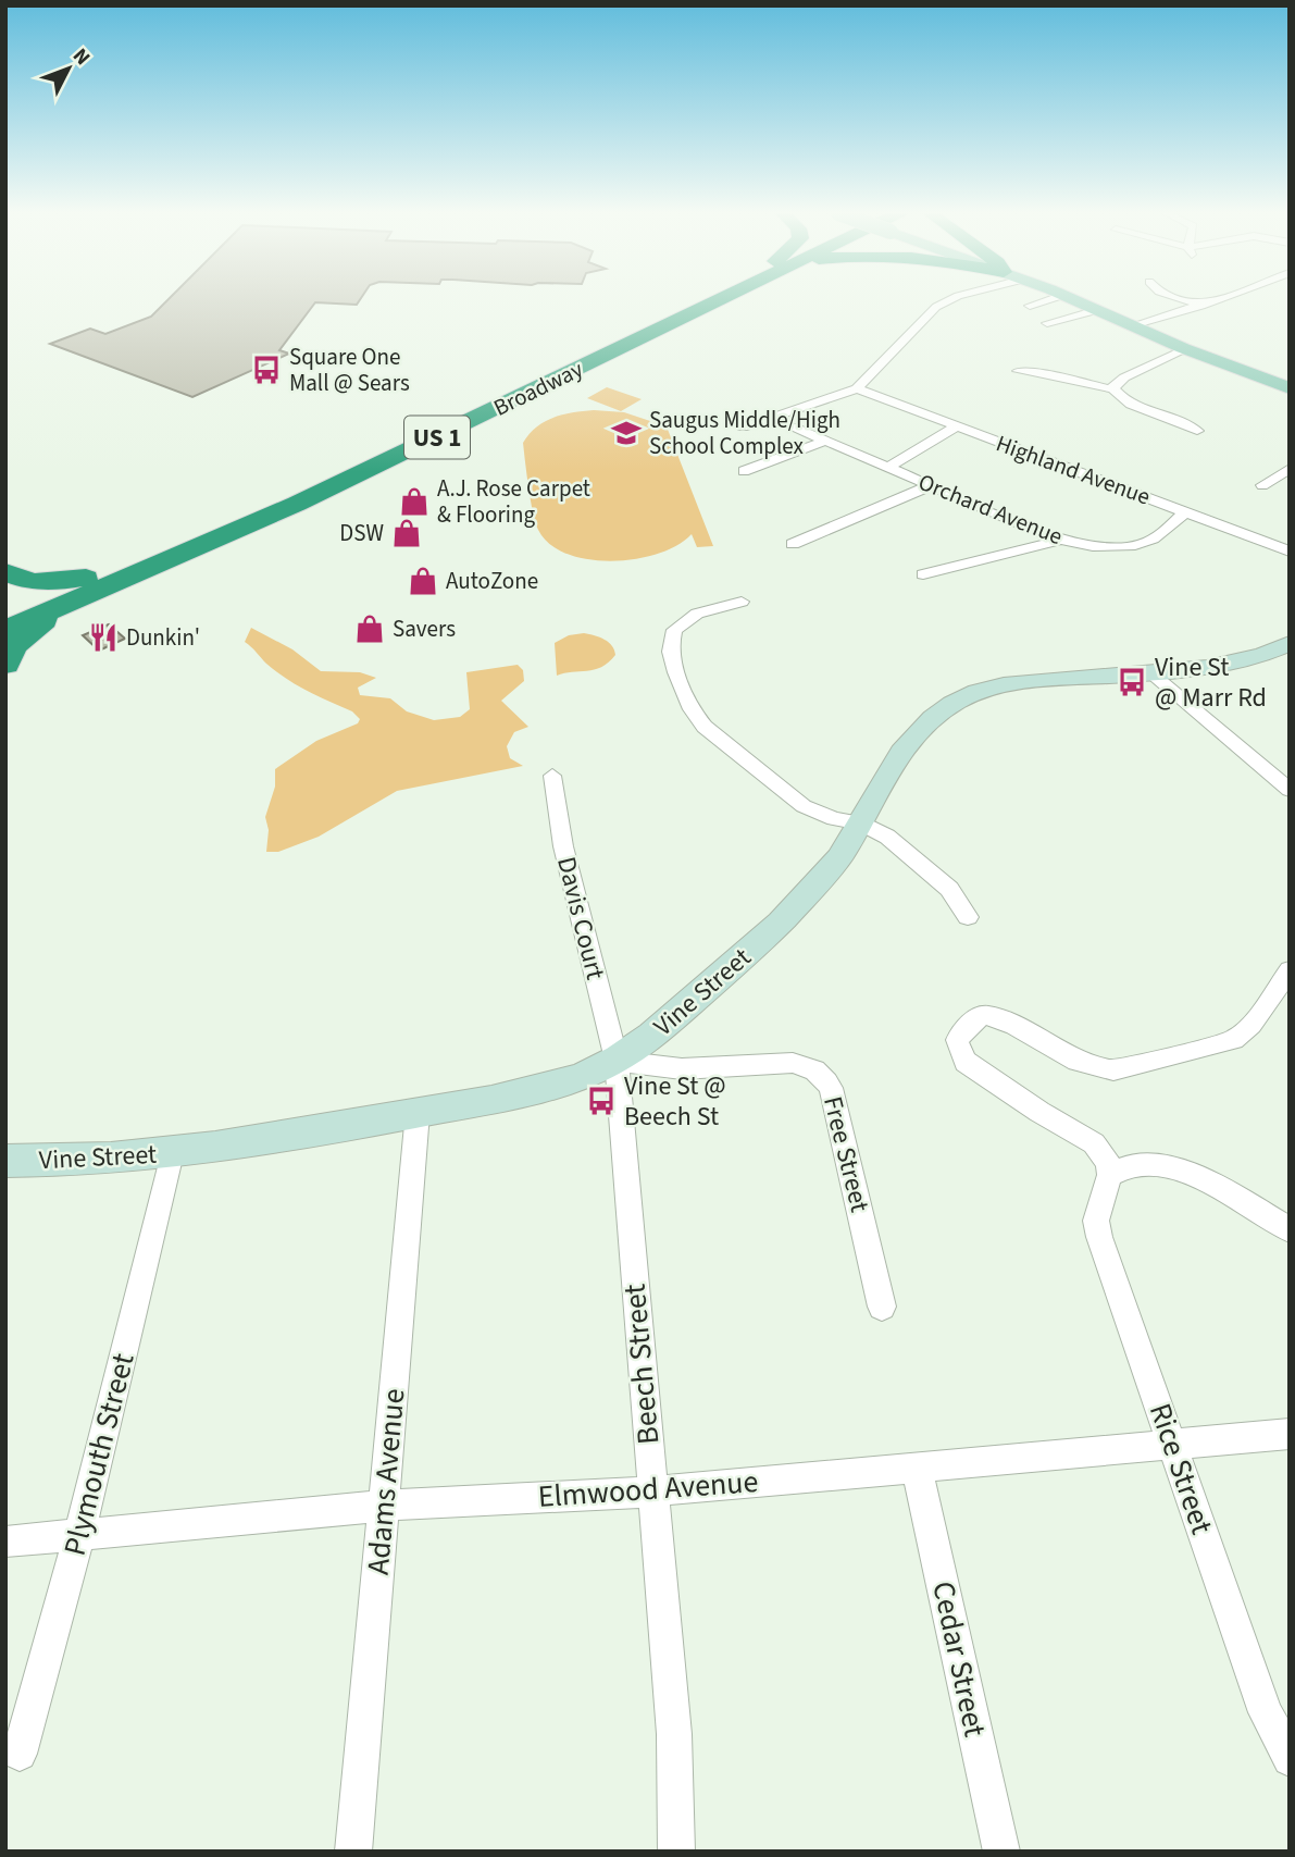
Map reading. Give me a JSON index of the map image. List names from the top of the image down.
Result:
{
  "streets": {
    "highway": ["Broadway", "US 1"],
    "street": [
      "Highland Avenue",
      "Orchard Avenue",
      "Davis Court",
      "Vine Street",
      "Free Street",
      "Beech Street",
      "Plymouth Street",
      "Rice Street",
      "Adams Avenue",
      "Elmwood Avenue",
      "Cedar Street"
    ]
  },
  "crossings": [
    ["Highland Avenue", "Orchard Avenue"],
    ["Davis Court", "Vine Street"],
    ["Davis Court", "Free Street"],
    ["Davis Court", "Beech Street"],
    ["Vine Street", "Free Street"],
    ["Vine Street", "Beech Street"],
    ["Vine Street", "Plymouth Street"],
    ["Vine Street", "Adams Avenue"],
    ["Free Street", "Beech Street"],
    ["Beech Street", "Elmwood Avenue"],
    ["Plymouth Street", "Elmwood Avenue"],
    ["Rice Street", "Elmwood Avenue"],
    ["Adams Avenue", "Elmwood Avenue"],
    ["Elmwood Avenue", "Cedar Street"]
  ],
  "places": {
    "bus stop": ["Square One Mall @ Sears", "Vine St @ Marr Rd", "Vine St @ Beech St"],
    "school or university": ["Saugus Middle/High School Complex"],
    "shop": [
      "A.J. Rose Carpet & Flooring",
      "DSW",
      "AutoZone",
      "Savers"
    ],
    "restaurant": ["Dunkin'"]
  },
  "north": "top right"
}
